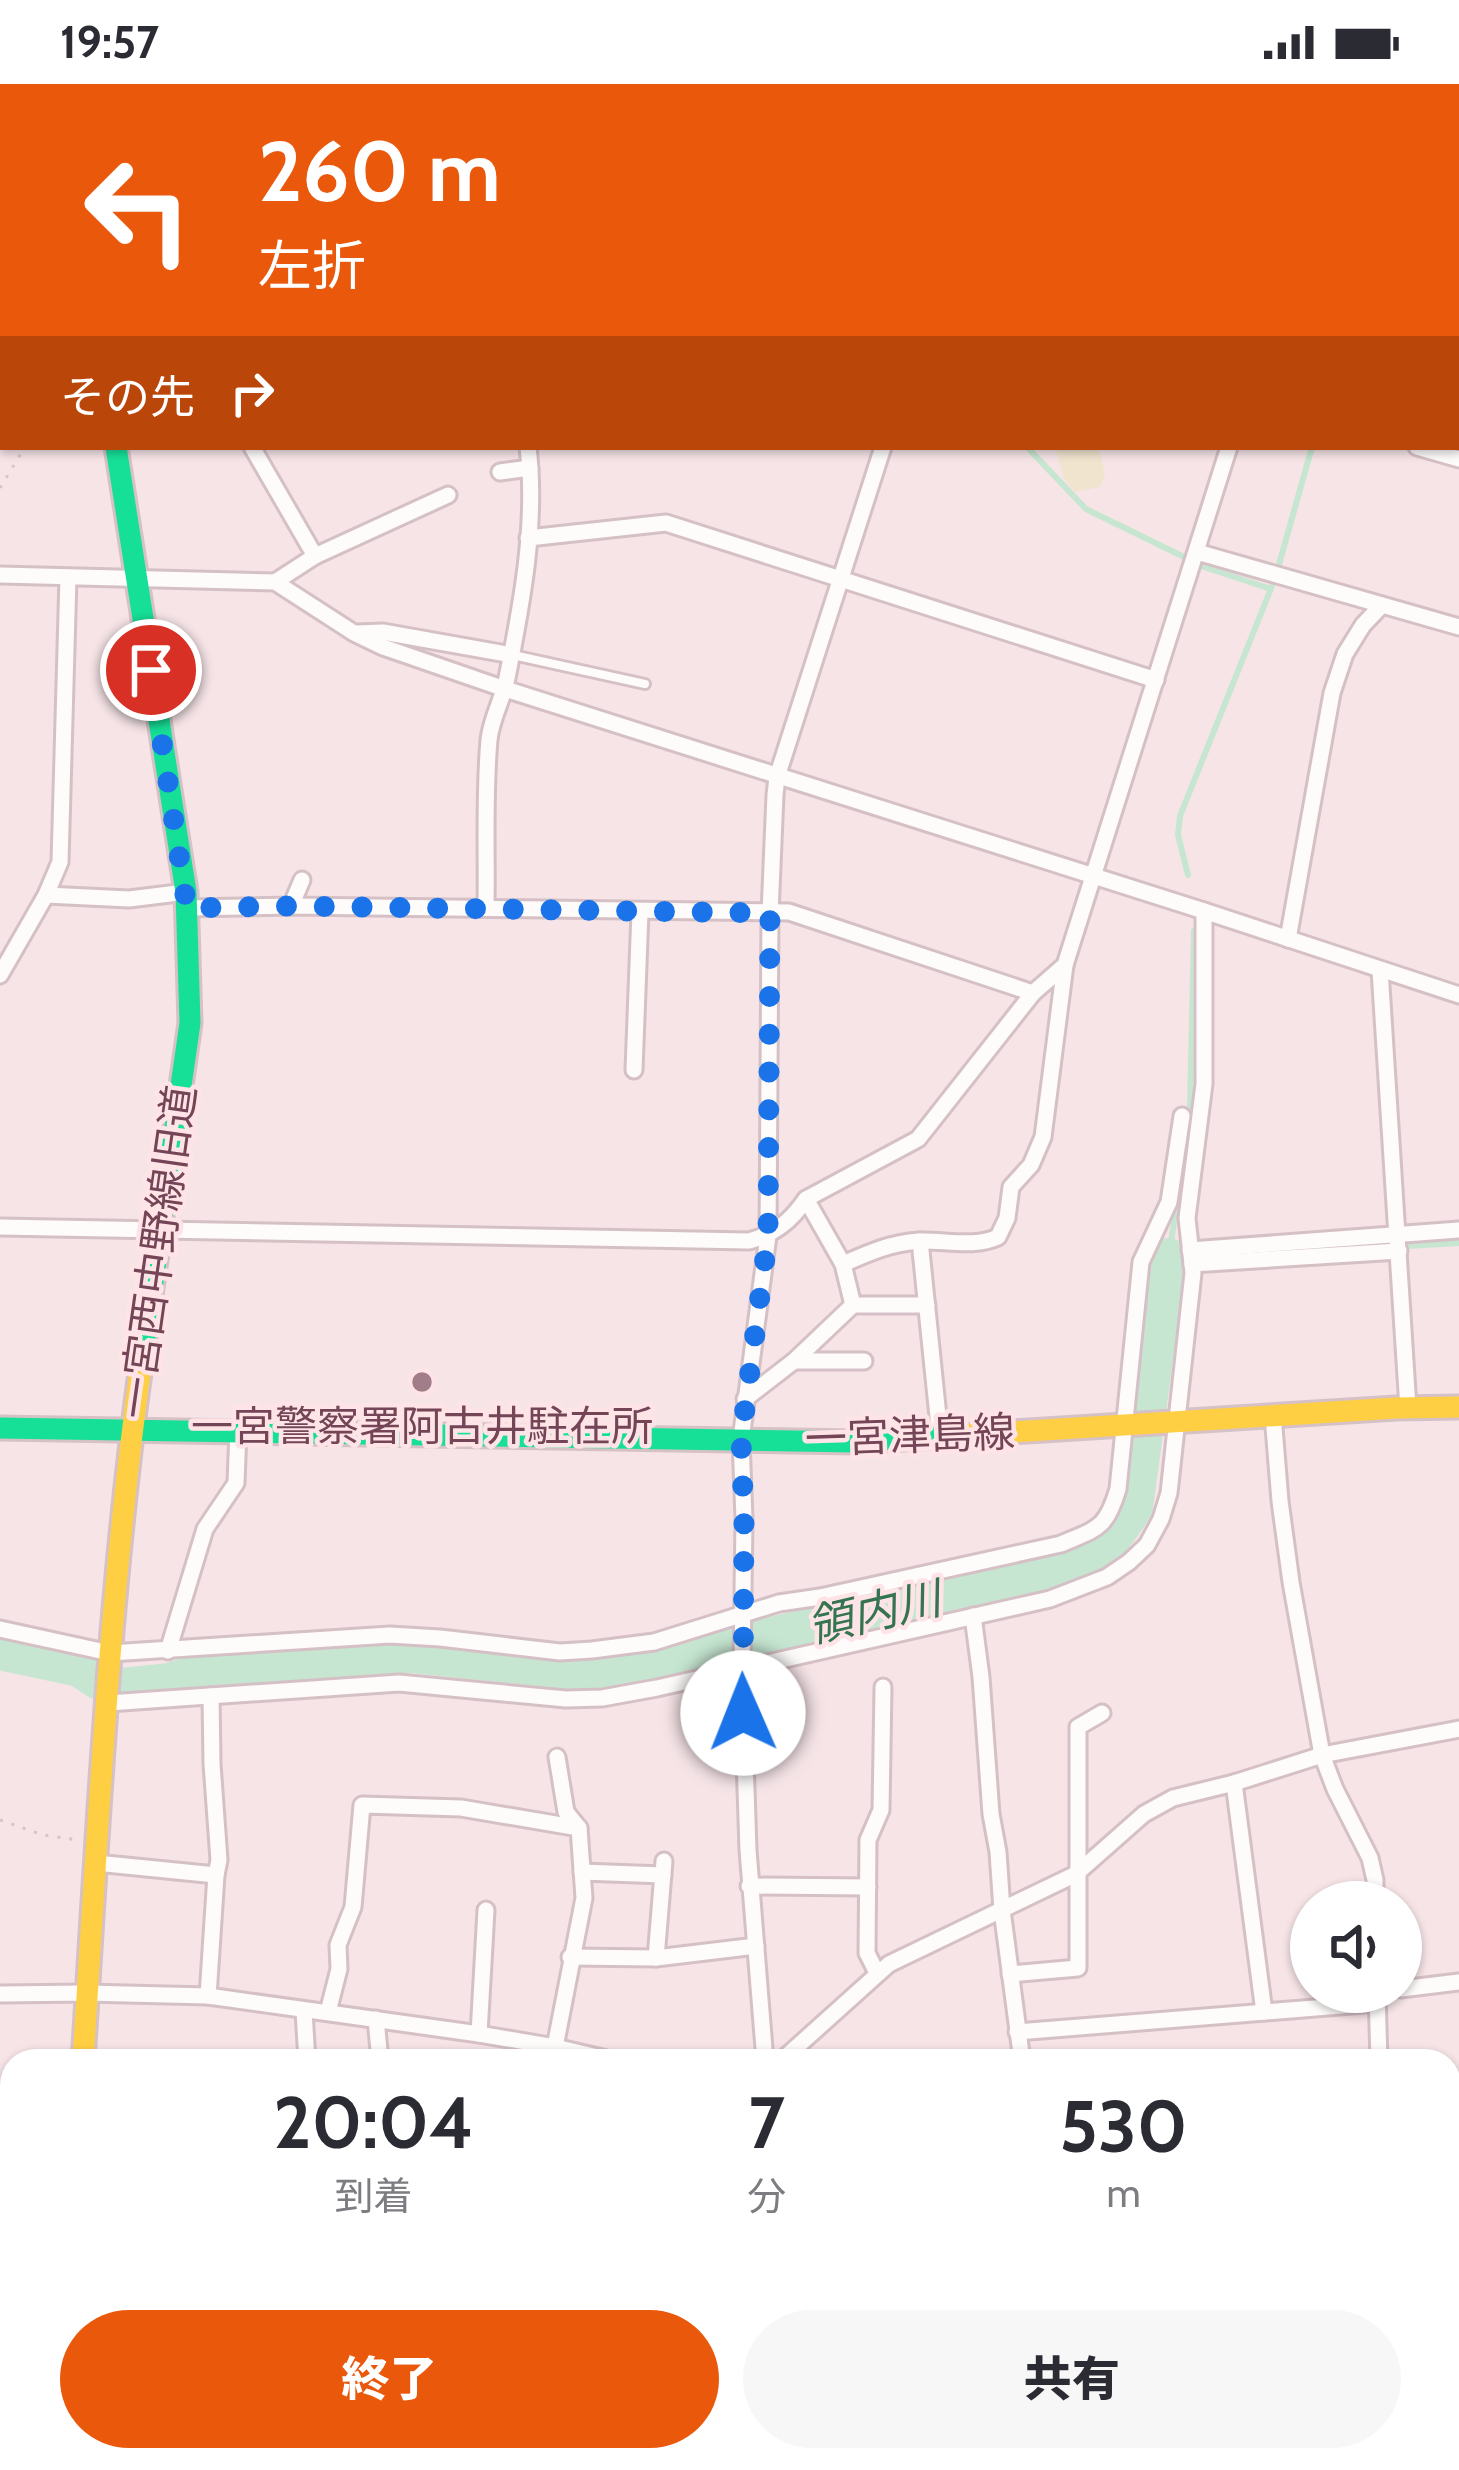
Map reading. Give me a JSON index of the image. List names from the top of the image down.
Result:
{
  "streets": {
    "street": ["一宮西中野線旧道", "一宮津島線"]
  },
  "crossings": [
    ["一宮西中野線旧道", "一宮津島線"]
  ],
  "water": ["領内川"],
  "places": ["一宮警察署阿古井駐在所"],
  "page": {
    "status": "19:57",
    "turn": ["260 m", "左折"],
    "then": "その先",
    "eta": [
      "20:04",
      "到着",
      "7",
      "分",
      "530",
      "m"
    ],
    "buttons": ["終了", "共有"]
  }
}
